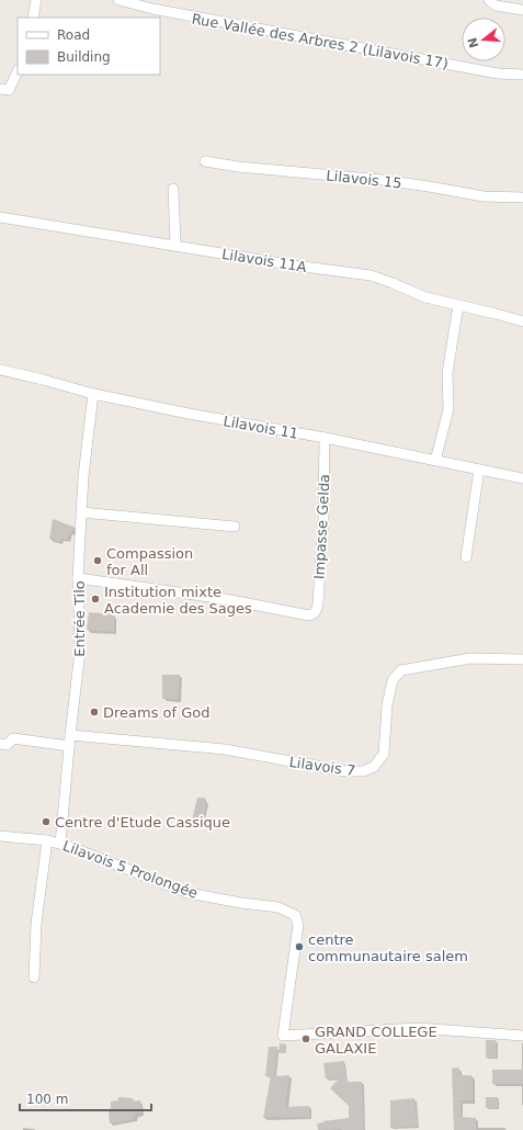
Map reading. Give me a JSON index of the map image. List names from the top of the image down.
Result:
{
  "streets": {
    "street": [
      "Rue Vallée des Arbres 2 (Lilavois 17)",
      "Lilavois 15",
      "Lilavois 11A",
      "Lilavois 11",
      "Impasse Gelda",
      "Entrée Tilo",
      "Lilavois 7",
      "Lilavois 5 Prolongée"
    ]
  },
  "crossings": [
    ["Lilavois 11", "Impasse Gelda"],
    ["Lilavois 11", "Entrée Tilo"],
    ["Impasse Gelda", "Entrée Tilo"],
    ["Entrée Tilo", "Lilavois 7"],
    ["Entrée Tilo", "Lilavois 5 Prolongée"]
  ],
  "places": [
    "Compassion for All",
    "Institution mixte Academie des Sages",
    "Dreams of God",
    "Centre d'Etude Cassique",
    "centre communautaire salem",
    "GRAND COLLEGE GALAXIE"
  ],
  "legend": ["Road", "Building"],
  "scale_bar": "100 m",
  "north": "left"
}
